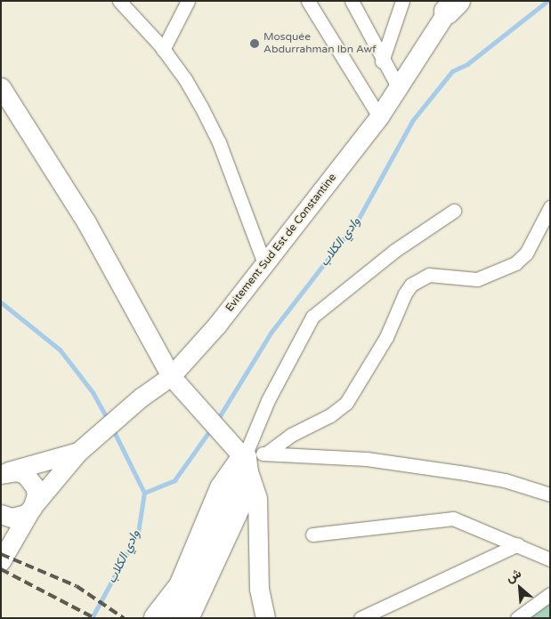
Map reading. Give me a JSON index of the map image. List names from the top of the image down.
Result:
{
  "streets": {
    "main road": ["Evitement Sud Est de Constantine"]
  },
  "water": ["وادي الكلاب"],
  "places": ["Mosquée Abdurrahman Ibn Awf"],
  "north": "top left"
}
